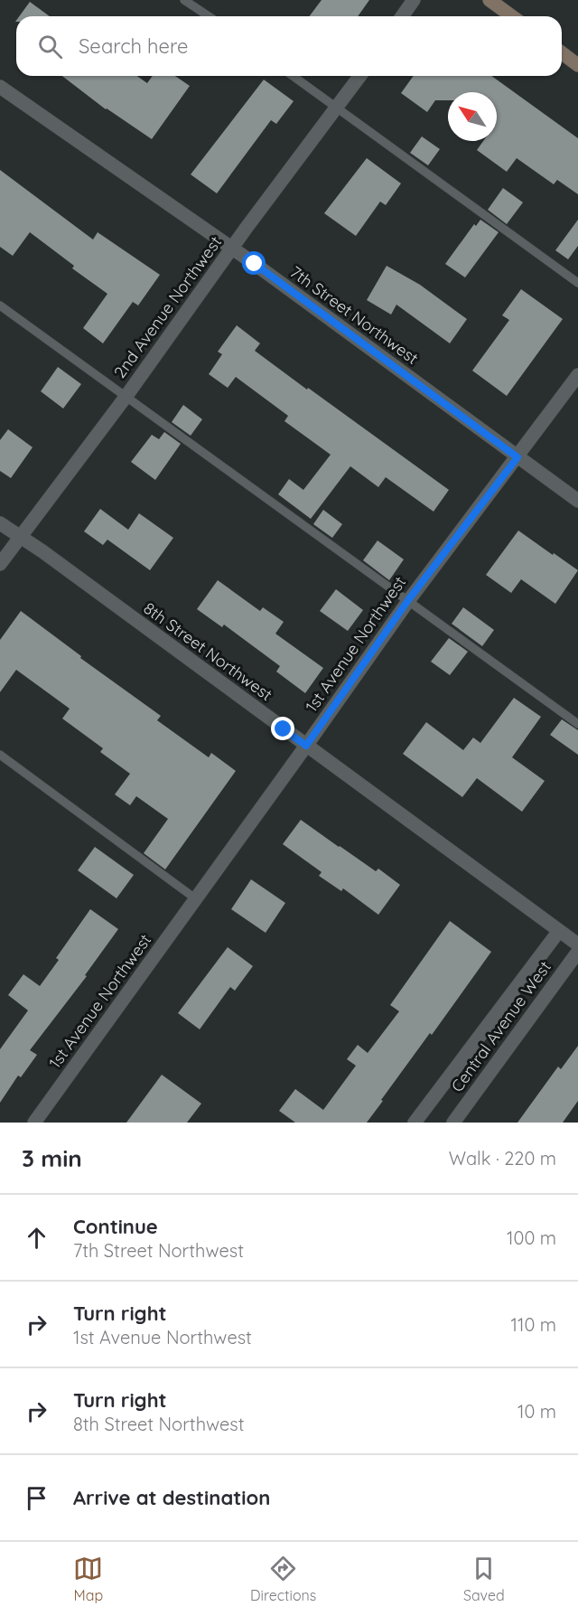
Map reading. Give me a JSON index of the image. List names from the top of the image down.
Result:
{
  "streets": {
    "street": [
      "2nd Avenue Northwest",
      "7th Street Northwest",
      "1st Avenue Northwest",
      "8th Street Northwest",
      "Central Avenue West"
    ]
  },
  "crossings": [
    ["2nd Avenue Northwest", "7th Street Northwest"],
    ["2nd Avenue Northwest", "8th Street Northwest"],
    ["7th Street Northwest", "1st Avenue Northwest"],
    ["1st Avenue Northwest", "8th Street Northwest"]
  ],
  "north": "top left",
  "page": {
    "search": "Search here",
    "heading": ["3 min", "Walk · 220 m"],
    "list": [
      ["Continue", "7th Street Northwest", "100 m"],
      ["Turn right", "1st Avenue Northwest", "110 m"],
      ["Turn right", "8th Street Northwest", "10 m"],
      "Arrive at destination"
    ],
    "nav": ["Map", "Directions", "Saved"]
  }
}
